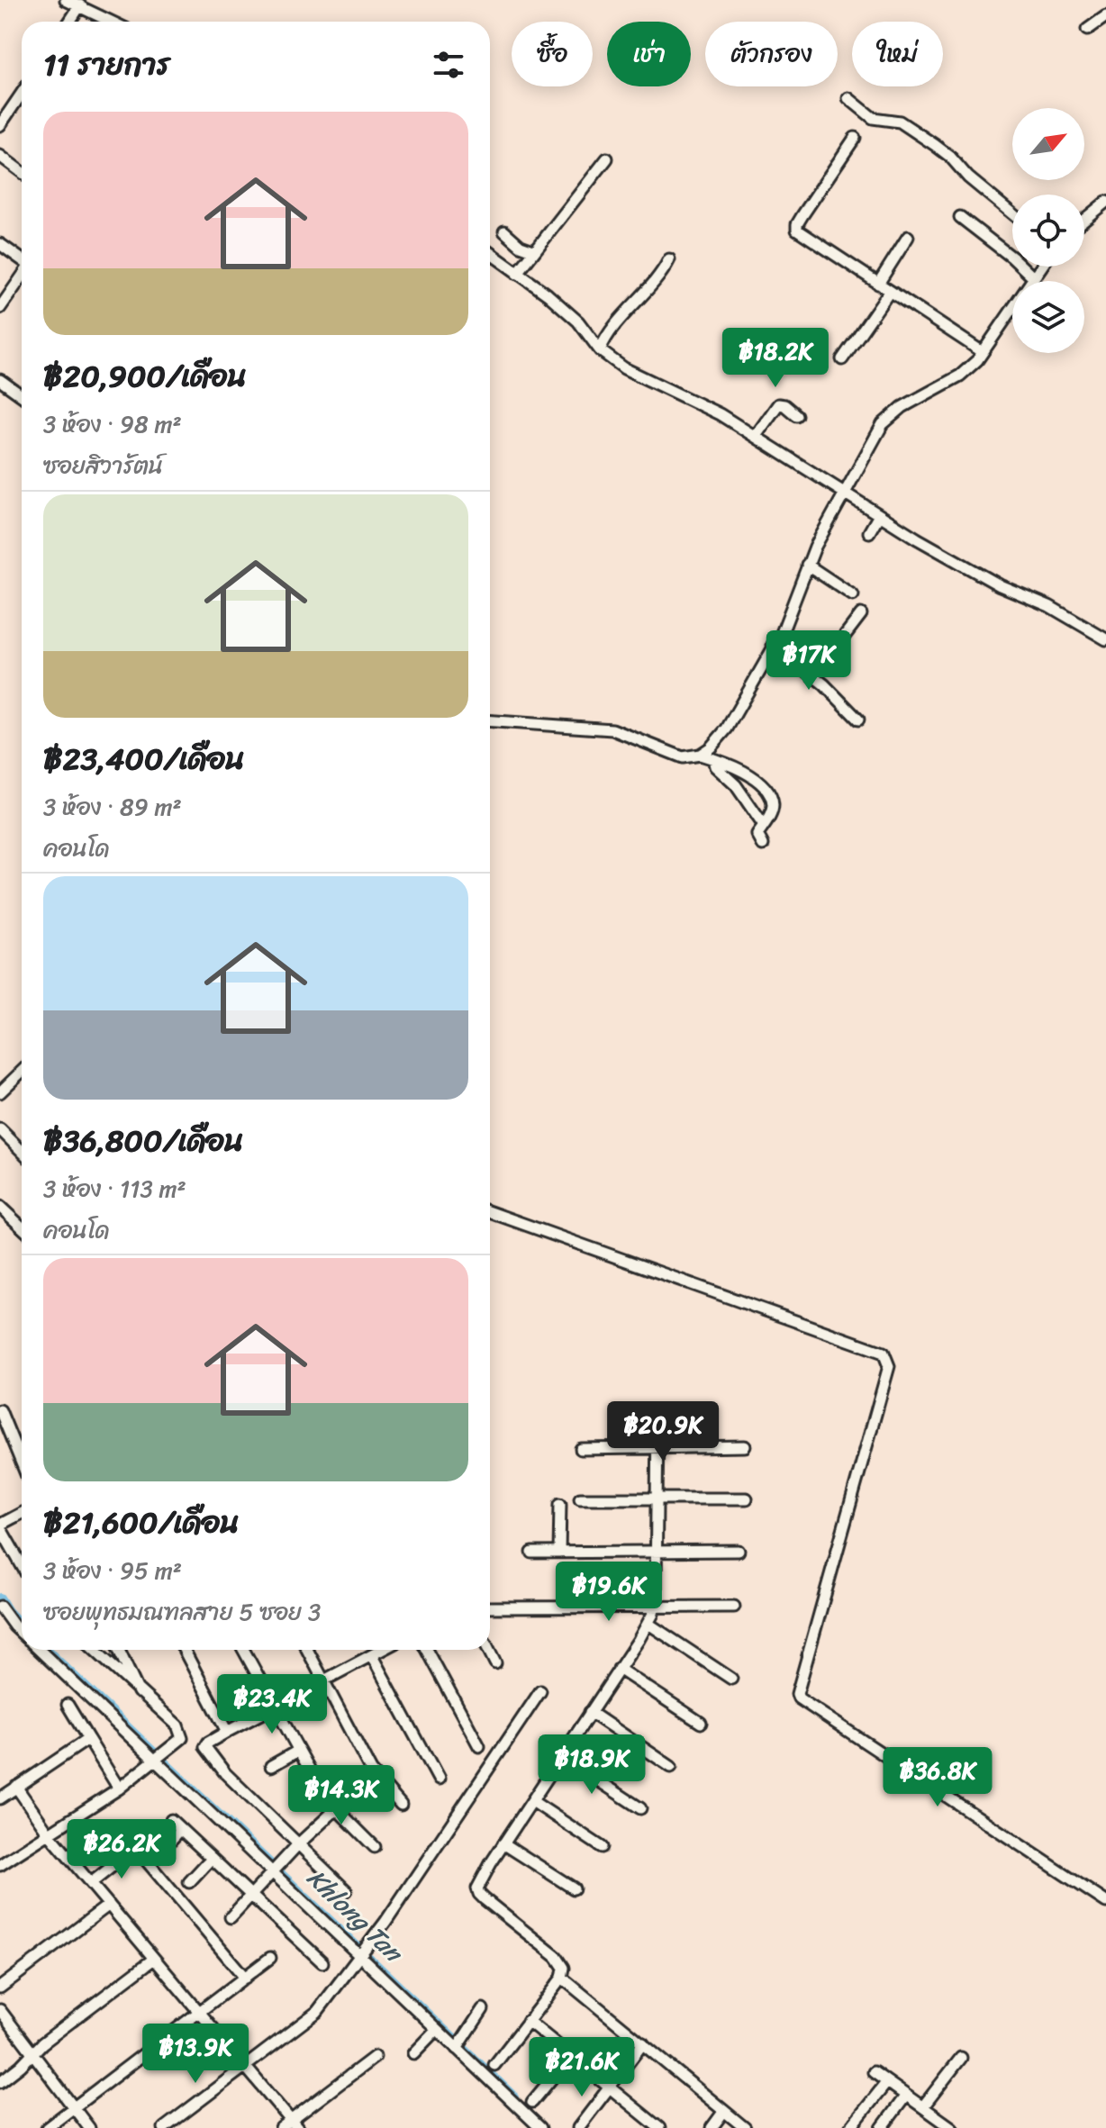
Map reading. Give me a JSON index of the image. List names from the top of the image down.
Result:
{
  "water": ["Khlong Tan"],
  "north": "top right",
  "page": {
    "chip": [
      "ซื้อ",
      "เช่า",
      "ตัวกรอง",
      "ใหม่"
    ],
    "heading": "11 รายการ",
    "list": [
      {
        "name": "฿20,900/เดือน",
        "note": "3 ห้อง · 98 m² · ซอยสิวารัตน์"
      },
      {
        "name": "฿23,400/เดือน",
        "note": "3 ห้อง · 89 m² · คอนโด"
      },
      {
        "name": "฿36,800/เดือน",
        "note": "3 ห้อง · 113 m² · คอนโด"
      },
      {
        "name": "฿21,600/เดือน",
        "note": "3 ห้อง · 95 m² · ซอยพุทธมณฑลสาย 5 ซอย 3"
      }
    ],
    "price": [
      "฿18.2K",
      "฿17K",
      "฿20.9K",
      "฿19.6K",
      "฿23.4K",
      "฿18.9K",
      "฿36.8K",
      "฿14.3K",
      "฿26.2K",
      "฿13.9K",
      "฿21.6K"
    ]
  }
}
